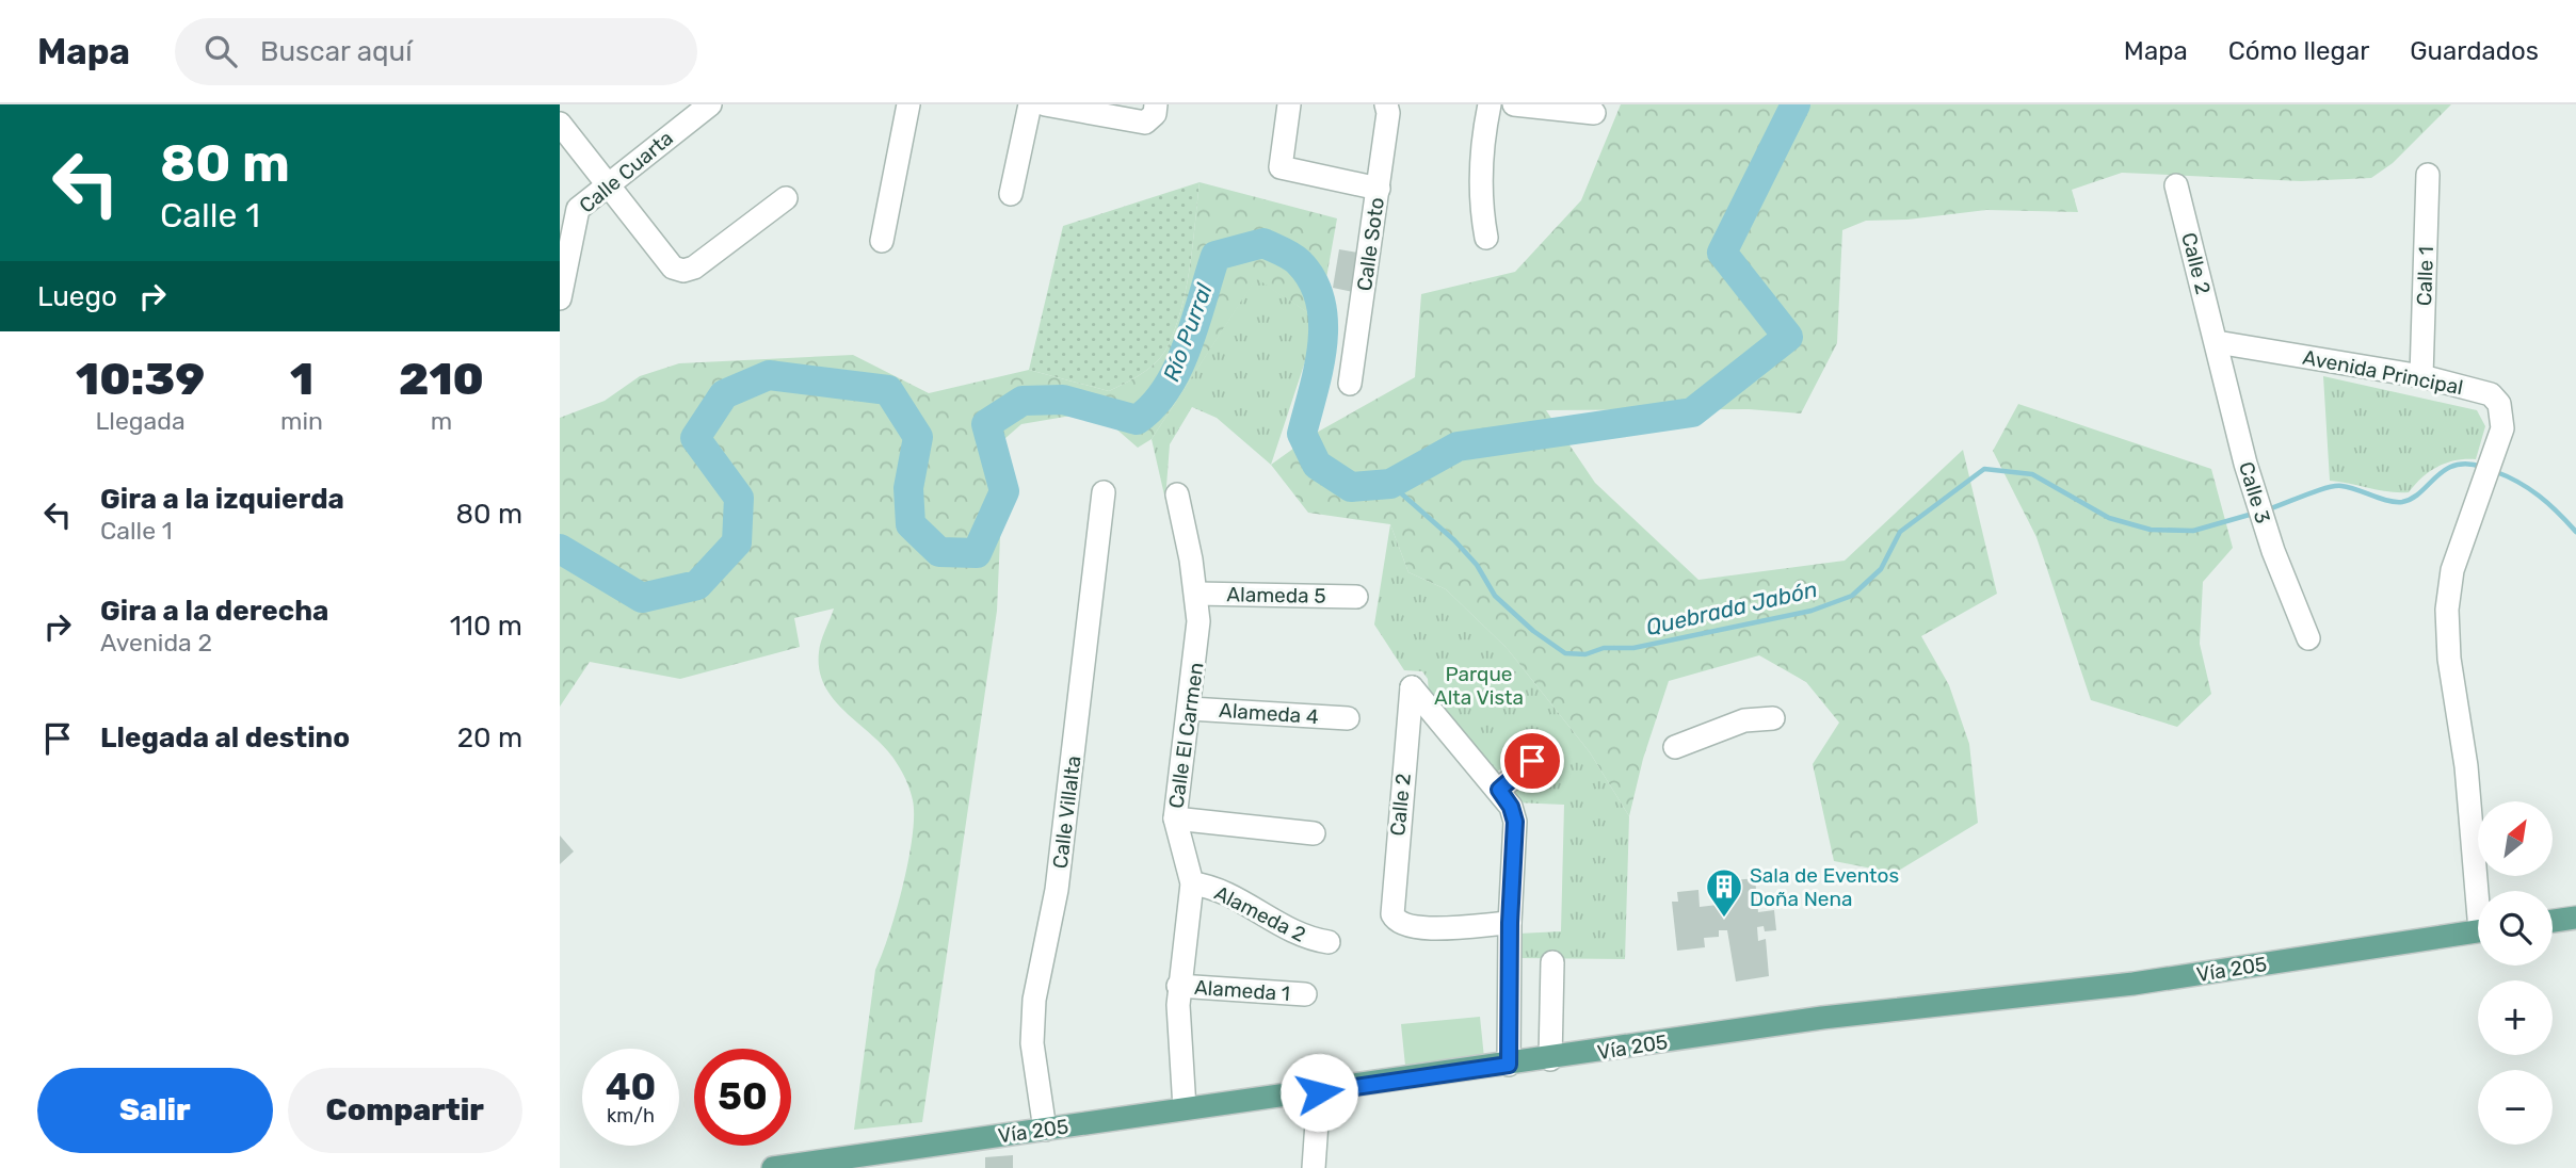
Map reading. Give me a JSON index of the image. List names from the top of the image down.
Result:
{
  "streets": {
    "main road": ["Vía 205"],
    "street": [
      "Calle Cuarta",
      "Calle Soto",
      "Calle 2",
      "Calle 1",
      "Avenida Principal",
      "Calle 3",
      "Alameda 5",
      "Alameda 4",
      "Calle El Carmen",
      "Calle Villalta",
      "Alameda 2",
      "Alameda 1"
    ]
  },
  "crossings": [
    ["Calle 2", "Avenida Principal"],
    ["Calle 2", "Calle 3"],
    ["Calle 1", "Avenida Principal"],
    ["Avenida Principal", "Calle 3"],
    ["Alameda 5", "Calle El Carmen"],
    ["Alameda 4", "Calle El Carmen"],
    ["Calle El Carmen", "Alameda 2"],
    ["Calle El Carmen", "Vía 205"],
    ["Calle El Carmen", "Alameda 1"],
    ["Calle Villalta", "Vía 205"]
  ],
  "water": ["Río Purral", "Quebrada Jabón"],
  "parks": ["Parque Alta Vista"],
  "places": {
    "building": ["Sala de Eventos Doña Nena"]
  },
  "north": "top right",
  "page": {
    "header": "Mapa",
    "search": "Buscar aquí",
    "nav": ["Mapa", "Cómo llegar", "Guardados"],
    "turn": ["80 m", "Calle 1"],
    "then": "Luego",
    "eta": [
      "10:39",
      "Llegada",
      "1",
      "min",
      "210",
      "m"
    ],
    "list": [
      {
        "name": "Gira a la izquierda",
        "note": "Calle 1",
        "value": "80 m"
      },
      {
        "name": "Gira a la derecha",
        "note": "Avenida 2",
        "value": "110 m"
      },
      {
        "name": "Llegada al destino",
        "value": "20 m"
      }
    ],
    "map_buttons": ["+", "−"],
    "speed": "40 km/h",
    "limit": "50",
    "buttons": ["Salir", "Compartir"]
  }
}
